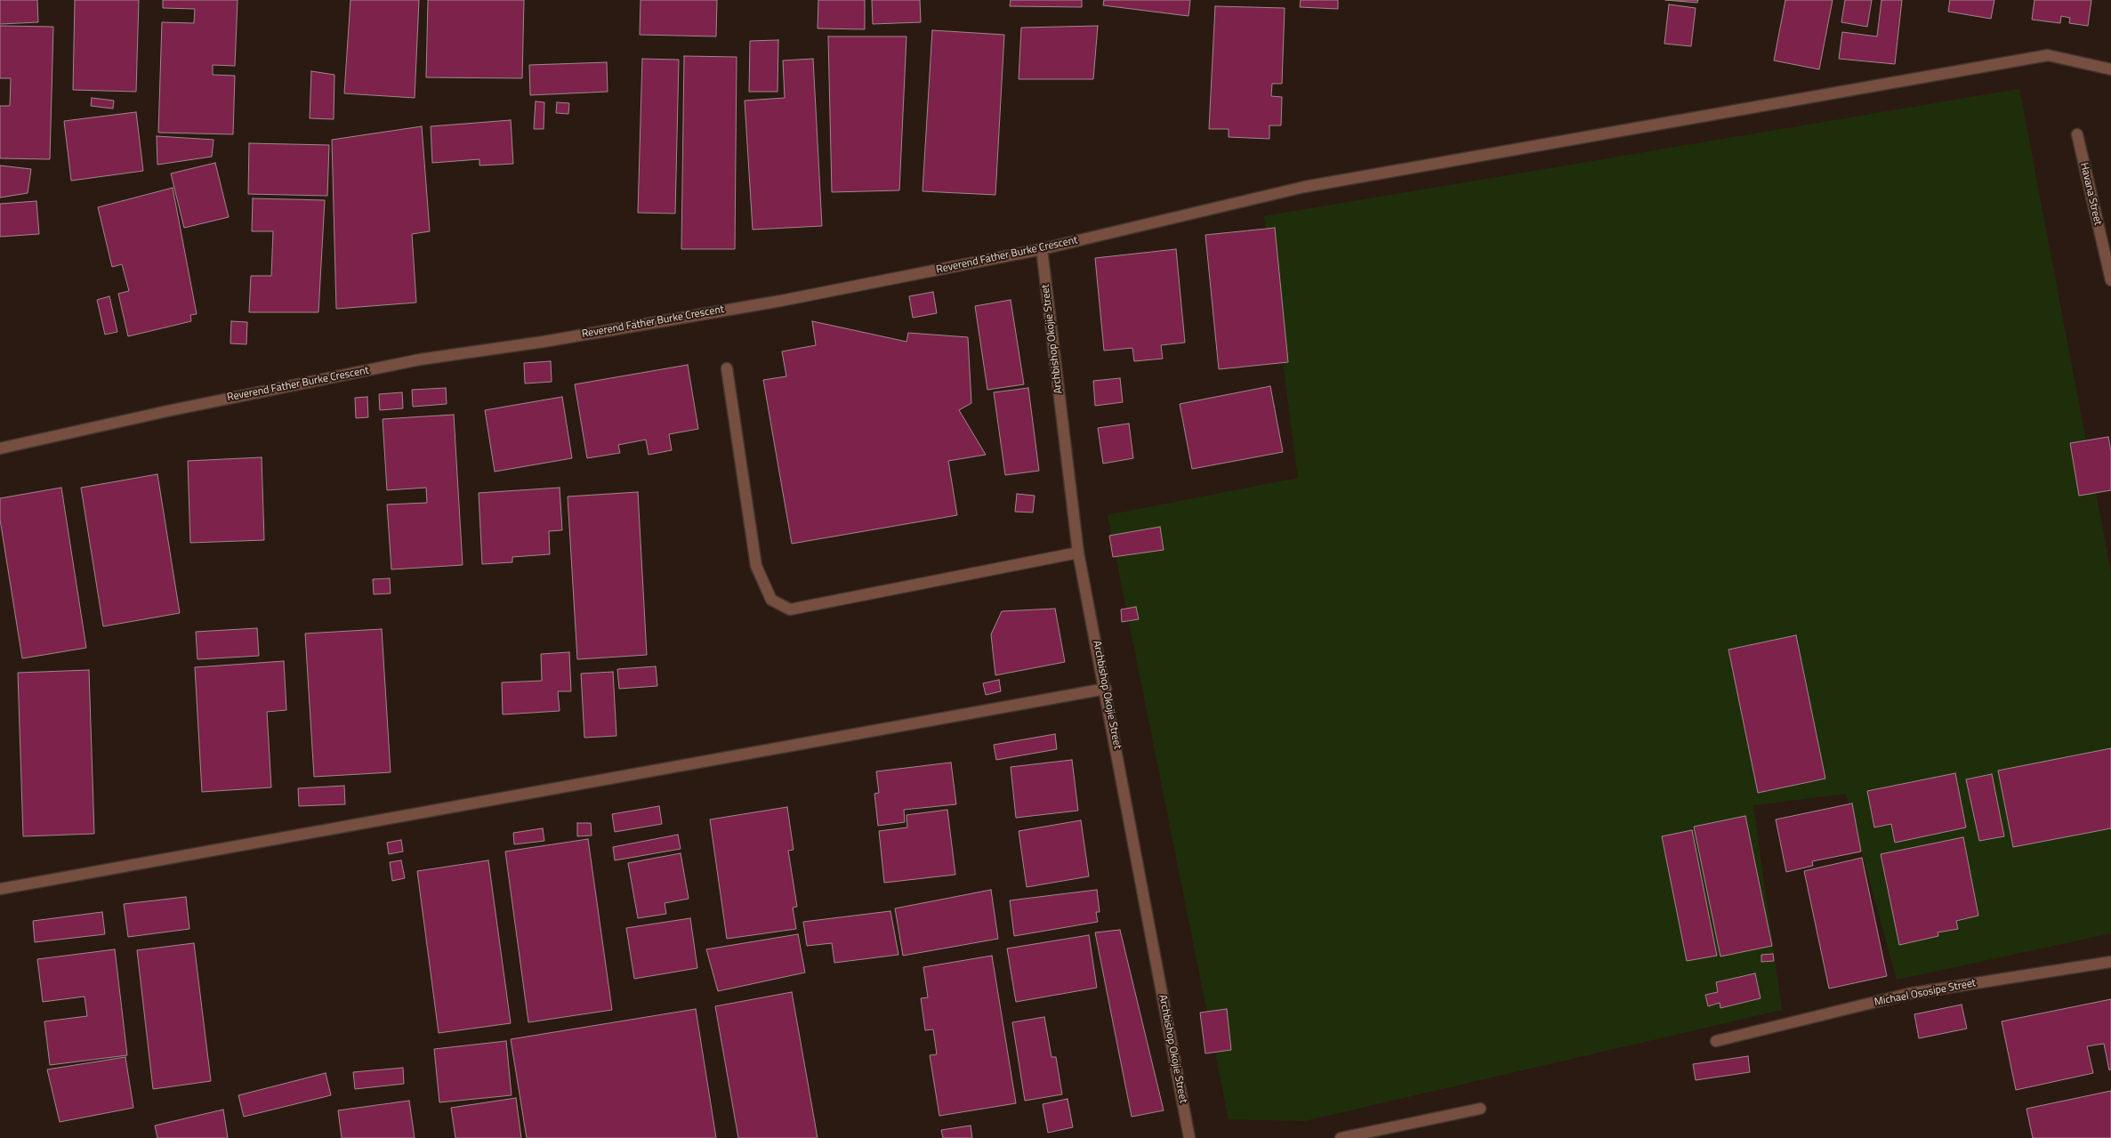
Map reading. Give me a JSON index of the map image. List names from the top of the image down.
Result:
{
  "streets": {
    "street": [
      "Havana Street",
      "Reverend Father Burke Crescent",
      "Archbishop Okojie Street",
      "Michael Ososipe Street"
    ]
  },
  "crossings": [
    ["Reverend Father Burke Crescent", "Archbishop Okojie Street"]
  ]
}
